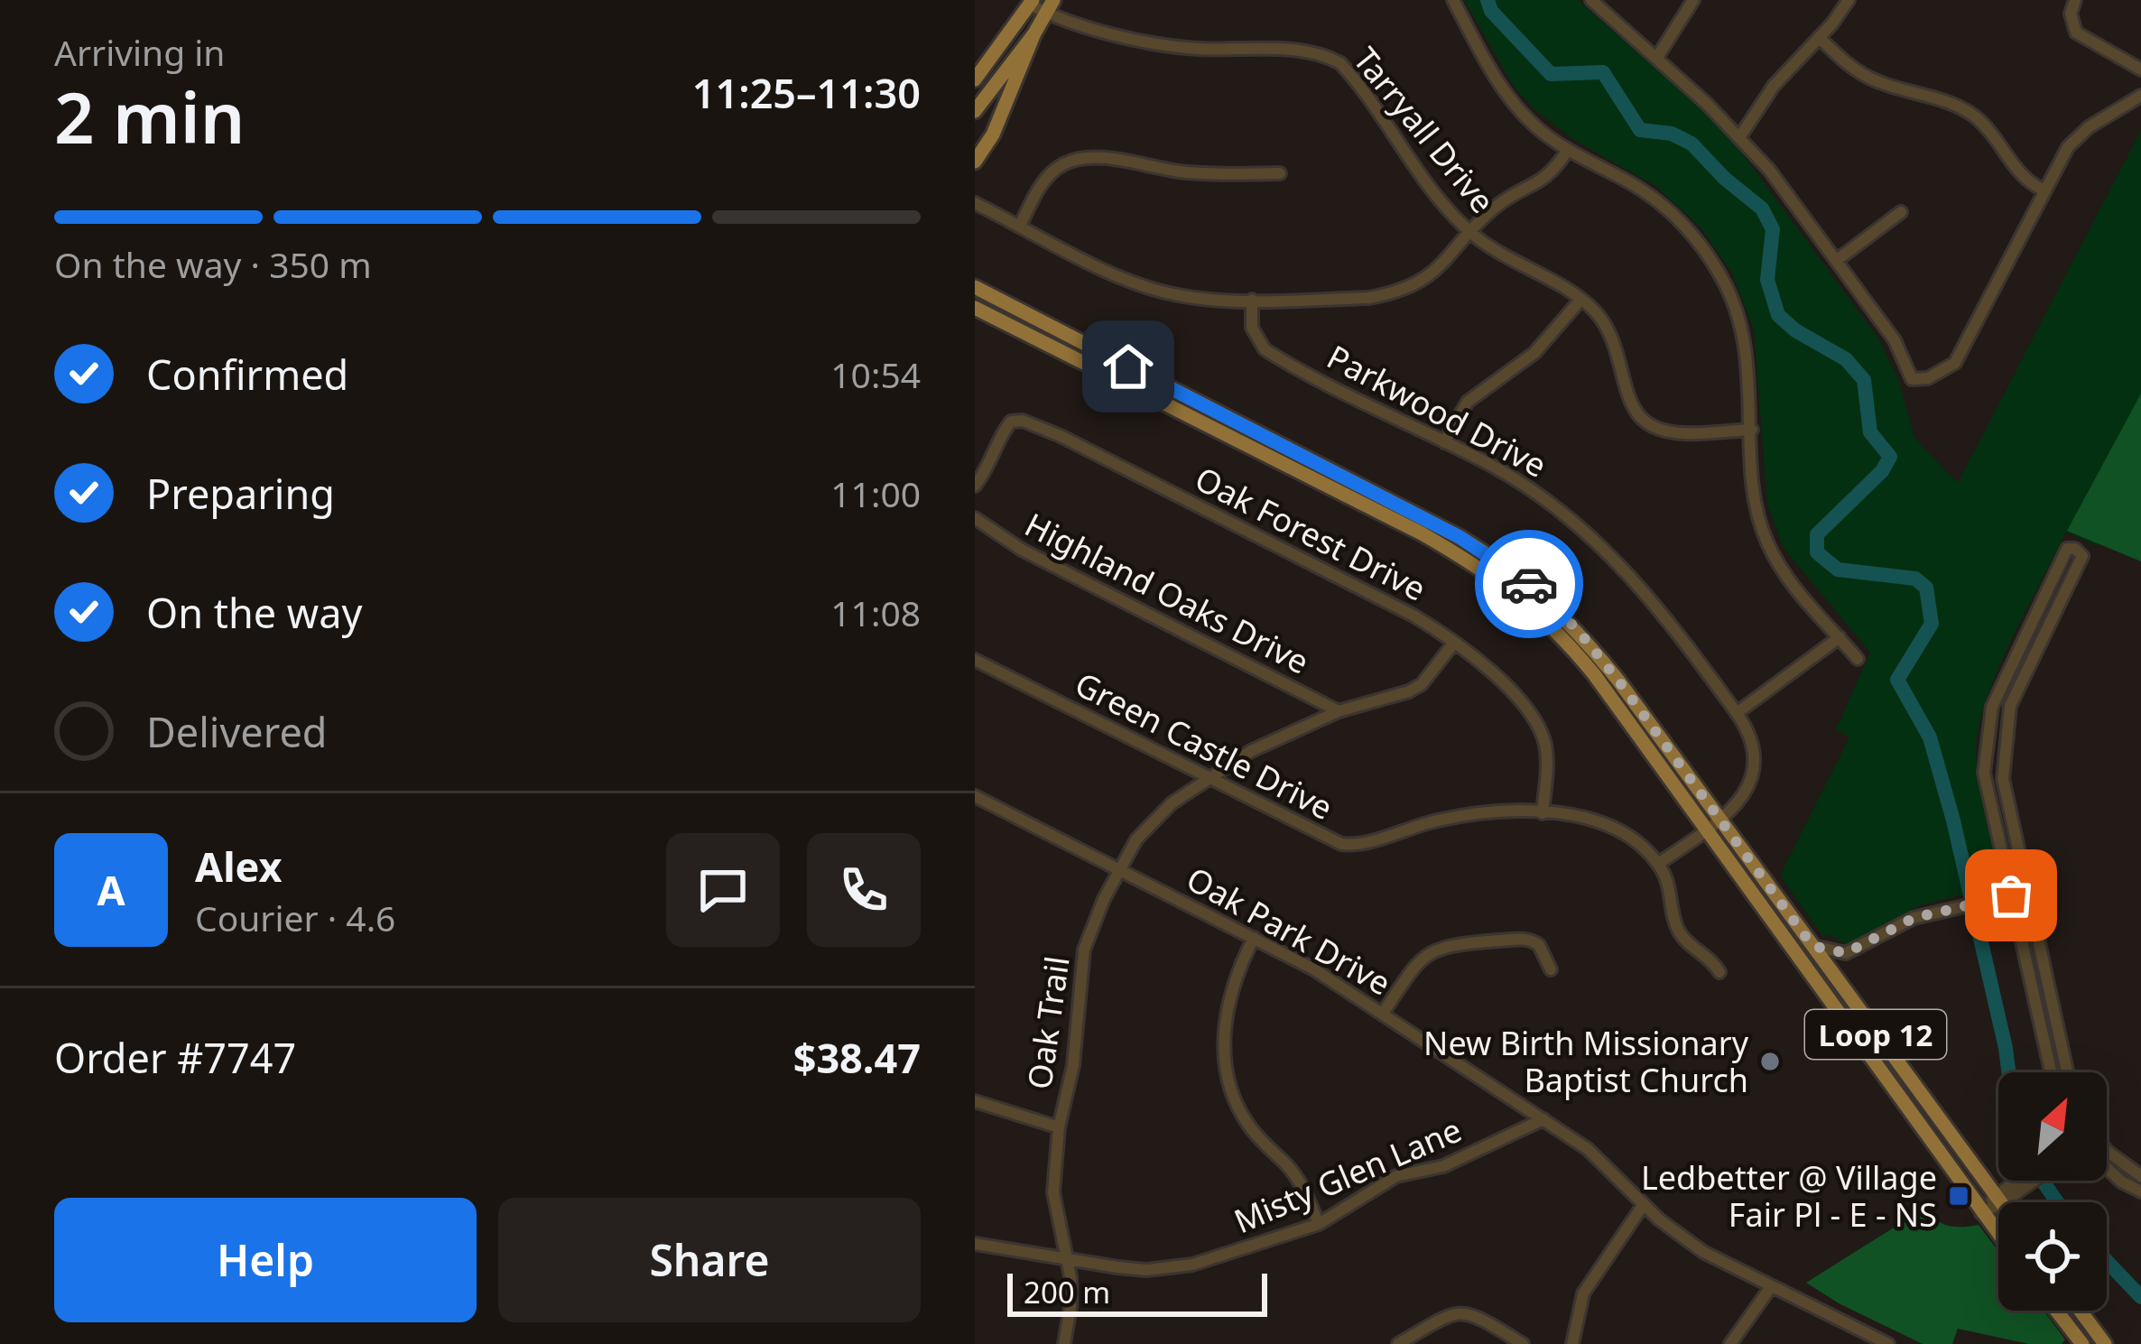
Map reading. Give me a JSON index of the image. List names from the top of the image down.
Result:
{
  "streets": {
    "main road": ["Loop 12"],
    "street": [
      "Tarryall Drive",
      "Parkwood Drive",
      "Oak Forest Drive",
      "Highland Oaks Drive",
      "Green Castle Drive",
      "Oak Park Drive",
      "Oak Trail",
      "Misty Glen Lane"
    ]
  },
  "crossings": [
    ["Parkwood Drive", "Green Castle Drive"],
    ["Parkwood Drive", "Loop 12"],
    ["Oak Forest Drive", "Green Castle Drive"],
    ["Oak Forest Drive", "Oak Trail"],
    ["Highland Oaks Drive", "Oak Trail"],
    ["Green Castle Drive", "Oak Trail"],
    ["Oak Park Drive", "Oak Trail"],
    ["Oak Park Drive", "Misty Glen Lane"],
    ["Oak Trail", "Misty Glen Lane"]
  ],
  "places": {
    "other": ["New Birth Missionary Baptist Church"],
    "transit": ["Ledbetter @ Village Fair Pl - E - NS"]
  },
  "scale_bar": "200 m",
  "north": "top right",
  "page": {
    "heading": ["2 min", "Arriving in", "11:25–11:30"],
    "panel": [
      "Alex",
      "Courier · 4.6",
      "Order #7747",
      "$38.47"
    ],
    "bar": "On the way · 350 m",
    "list": [
      ["Confirmed", "10:54"],
      ["Preparing", "11:00"],
      ["On the way", "11:08"],
      "Delivered"
    ],
    "round": "A",
    "buttons": ["Help", "Share"],
    "scale": "200 m"
  }
}
